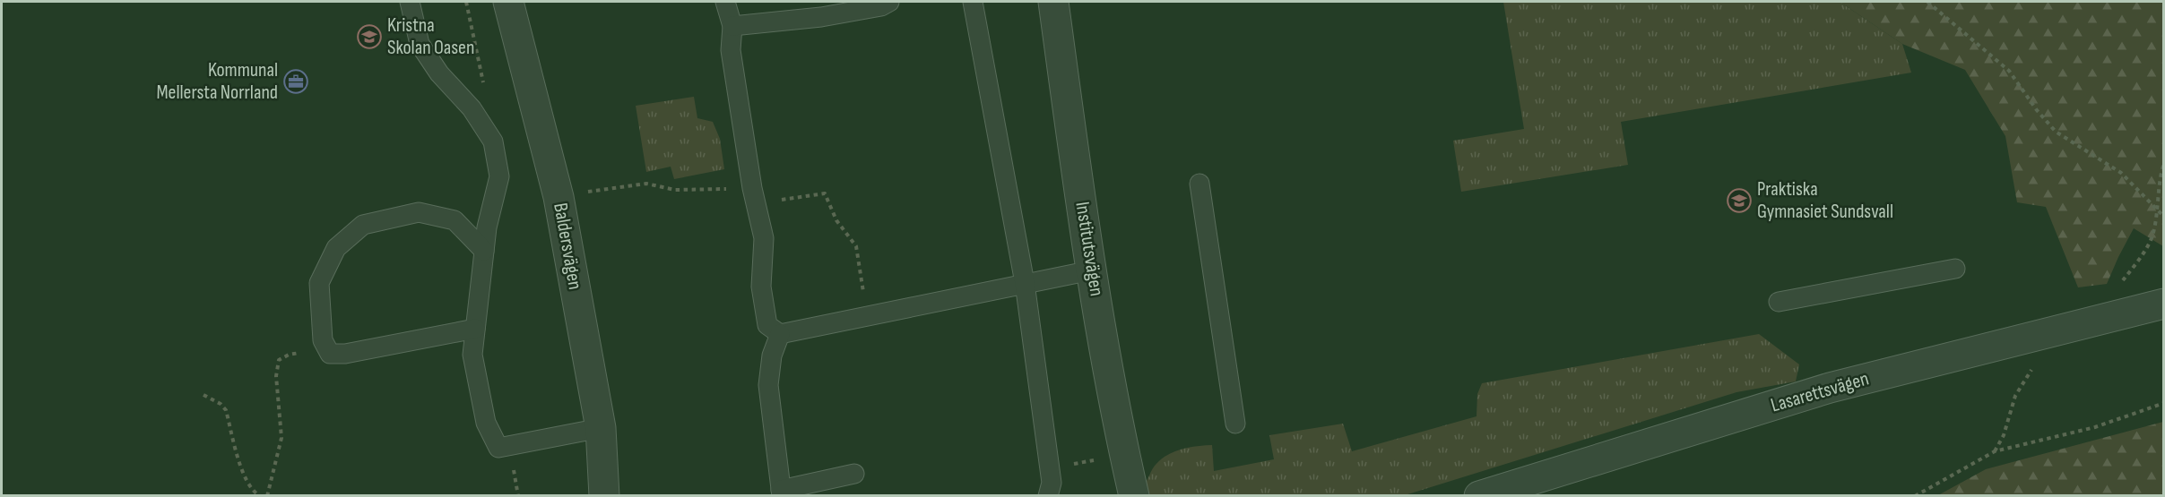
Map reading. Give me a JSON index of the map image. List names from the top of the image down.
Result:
{
  "streets": {
    "street": ["Baldersvägen", "Institutsvägen", "Lasarettsvägen"]
  },
  "places": {
    "school or university": ["Kristna Skolan Oasen", "Praktiska Gymnasiet Sundsvall"],
    "office": ["Kommunal Mellersta Norrland"]
  }
}
